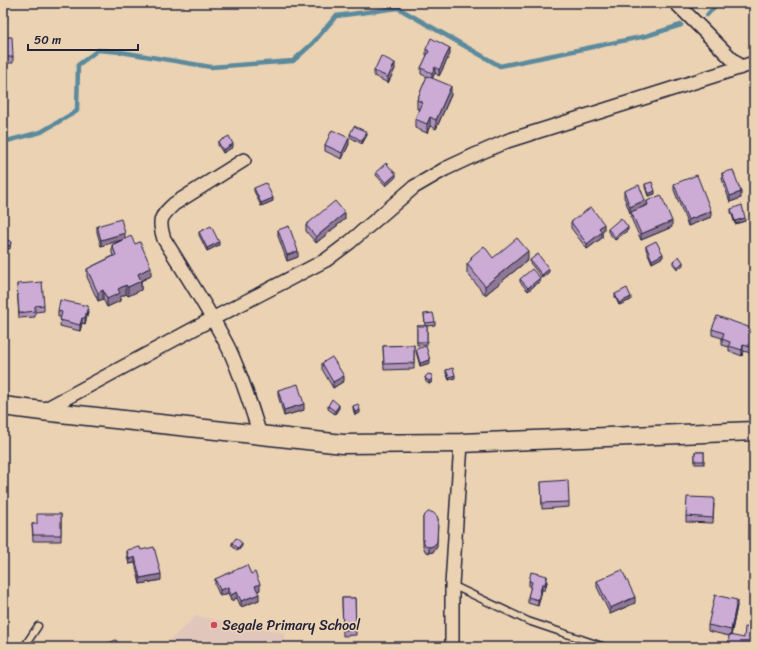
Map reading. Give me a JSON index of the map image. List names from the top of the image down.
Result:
{
  "places": ["Segale Primary School"],
  "scale_bar": "50 m"
}
